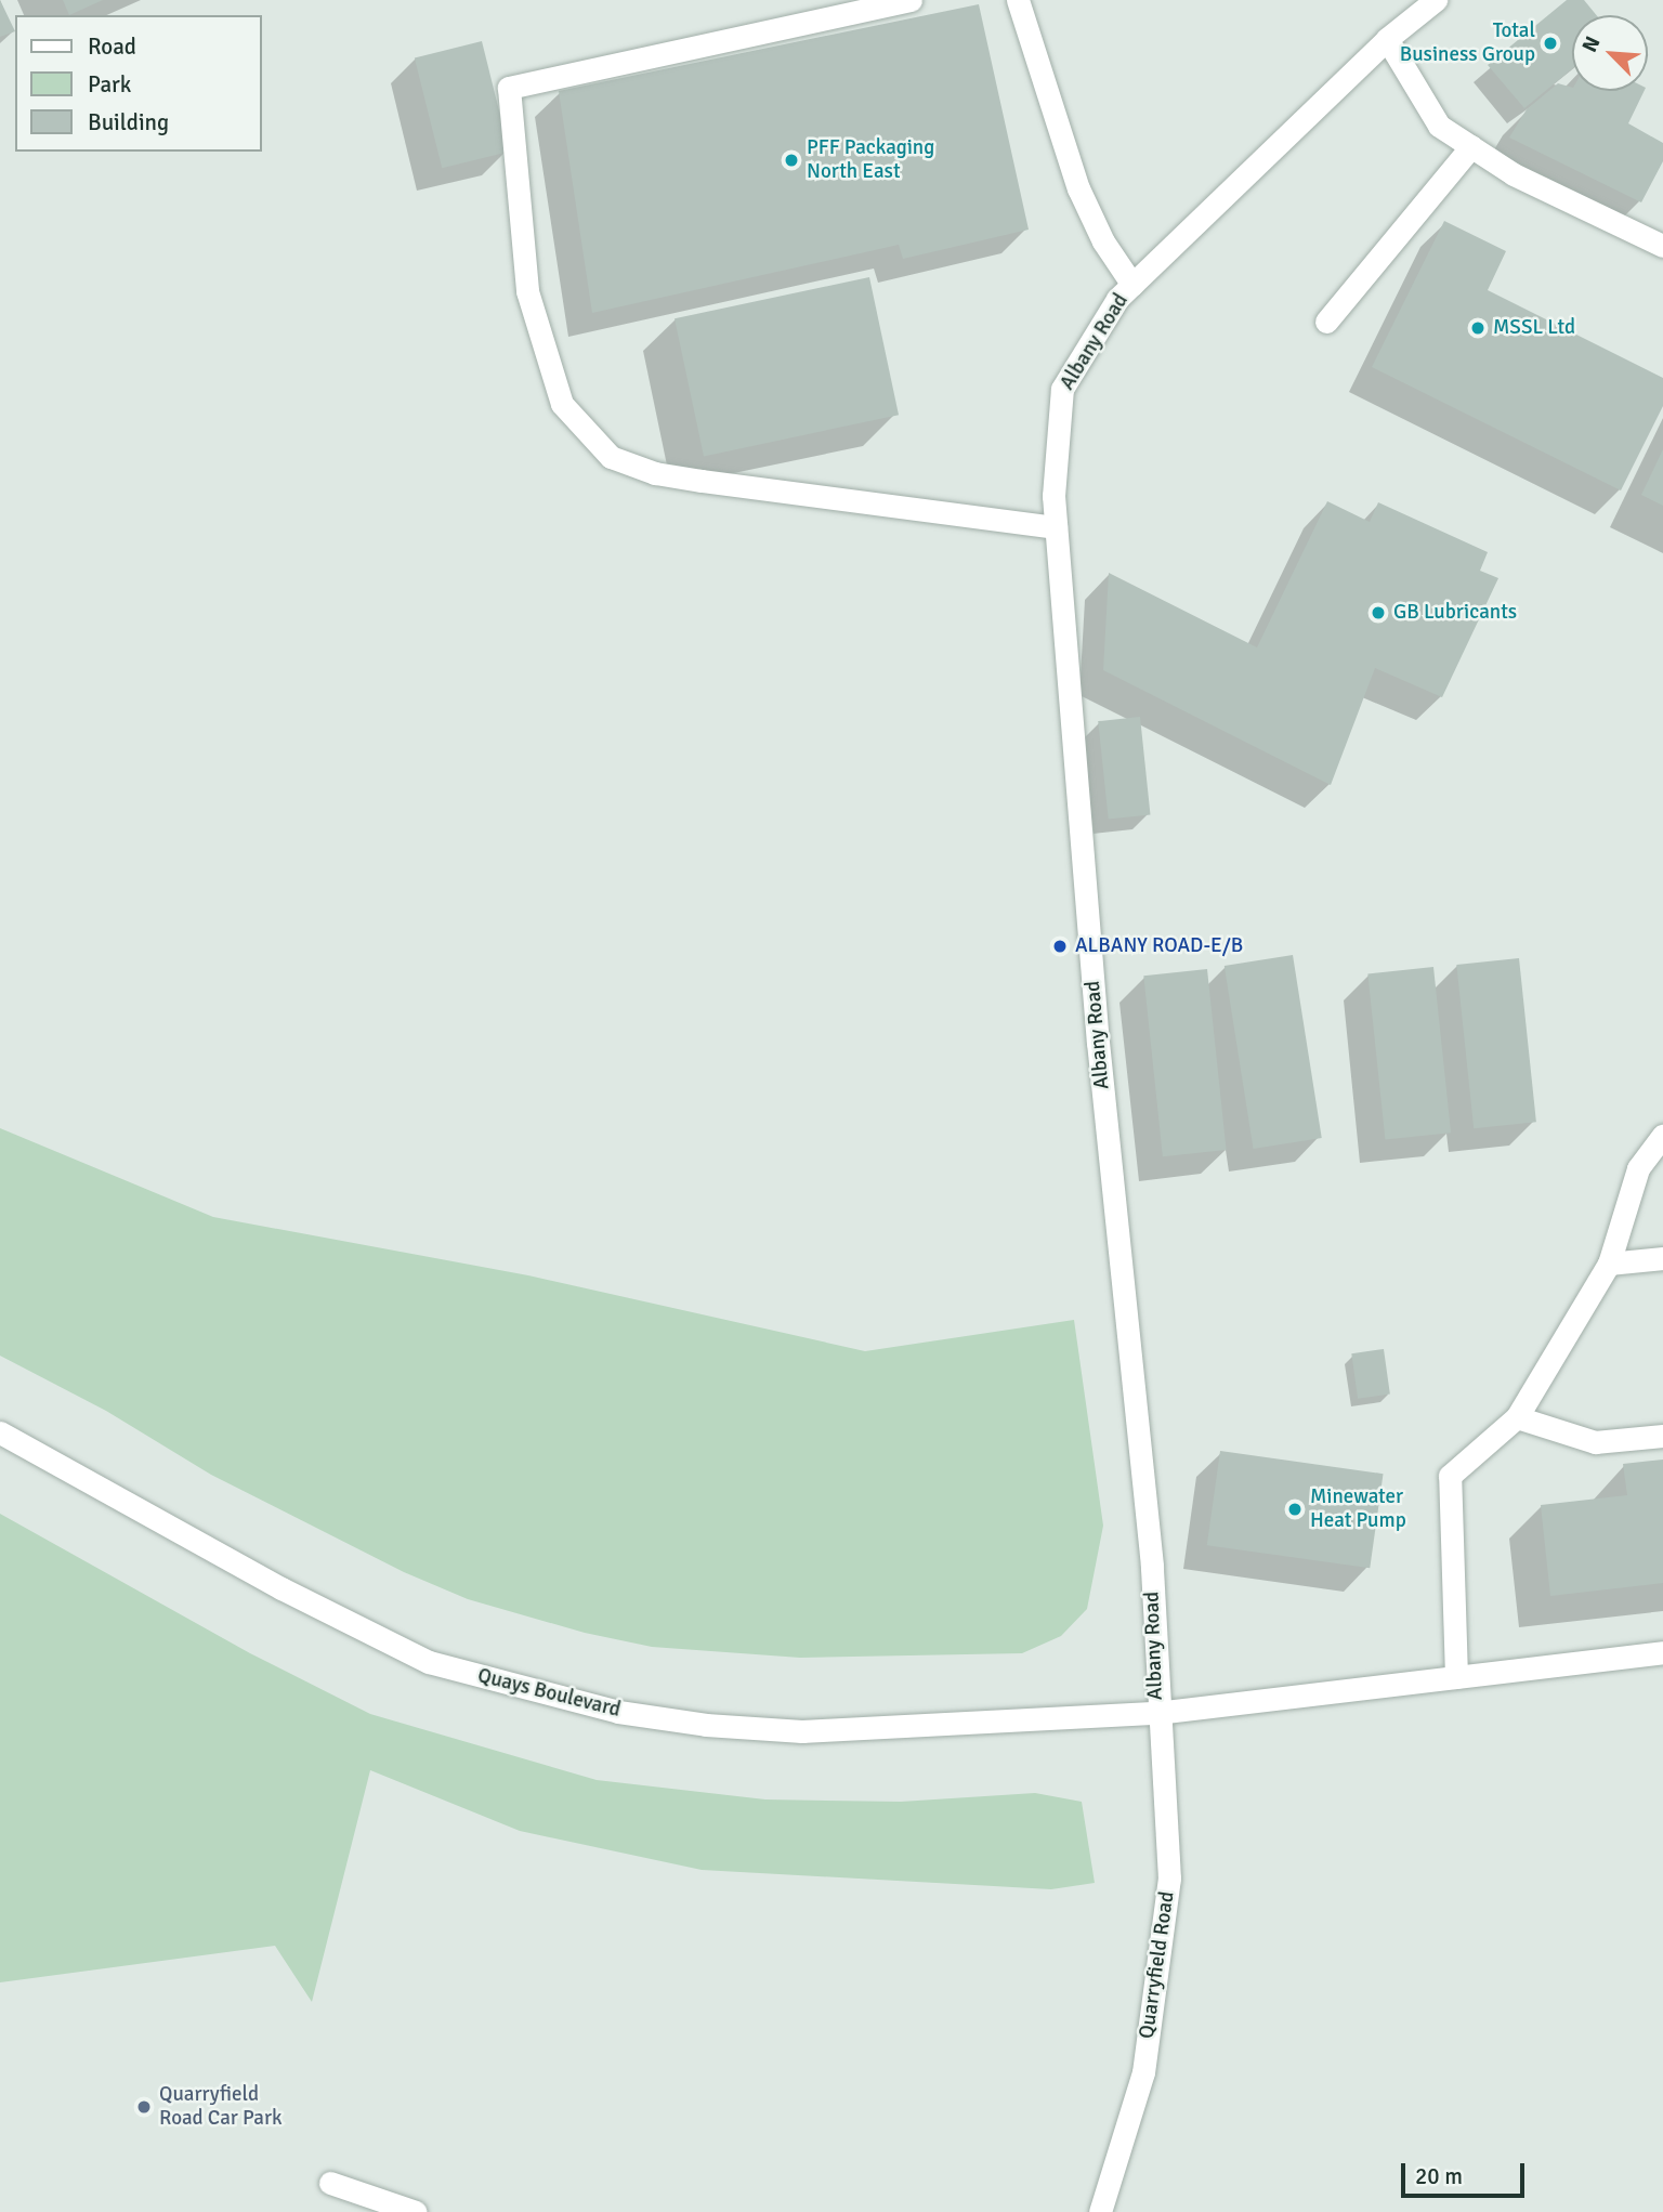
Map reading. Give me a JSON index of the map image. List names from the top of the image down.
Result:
{
  "streets": {
    "street": ["Albany Road", "Quays Boulevard", "Quarryfield Road"]
  },
  "crossings": [
    ["Albany Road", "Quays Boulevard"],
    ["Albany Road", "Quarryfield Road"],
    ["Quays Boulevard", "Quarryfield Road"]
  ],
  "places": [
    "Total Business Group",
    "PFF Packaging North East",
    "MSSL Ltd",
    "GB Lubricants",
    "ALBANY ROAD-E/B",
    "Minewater Heat Pump",
    "Quarryfield Road Car Park"
  ],
  "legend": ["Road", "Park", "Building"],
  "scale_bar": "20 m",
  "north": "top left"
}
